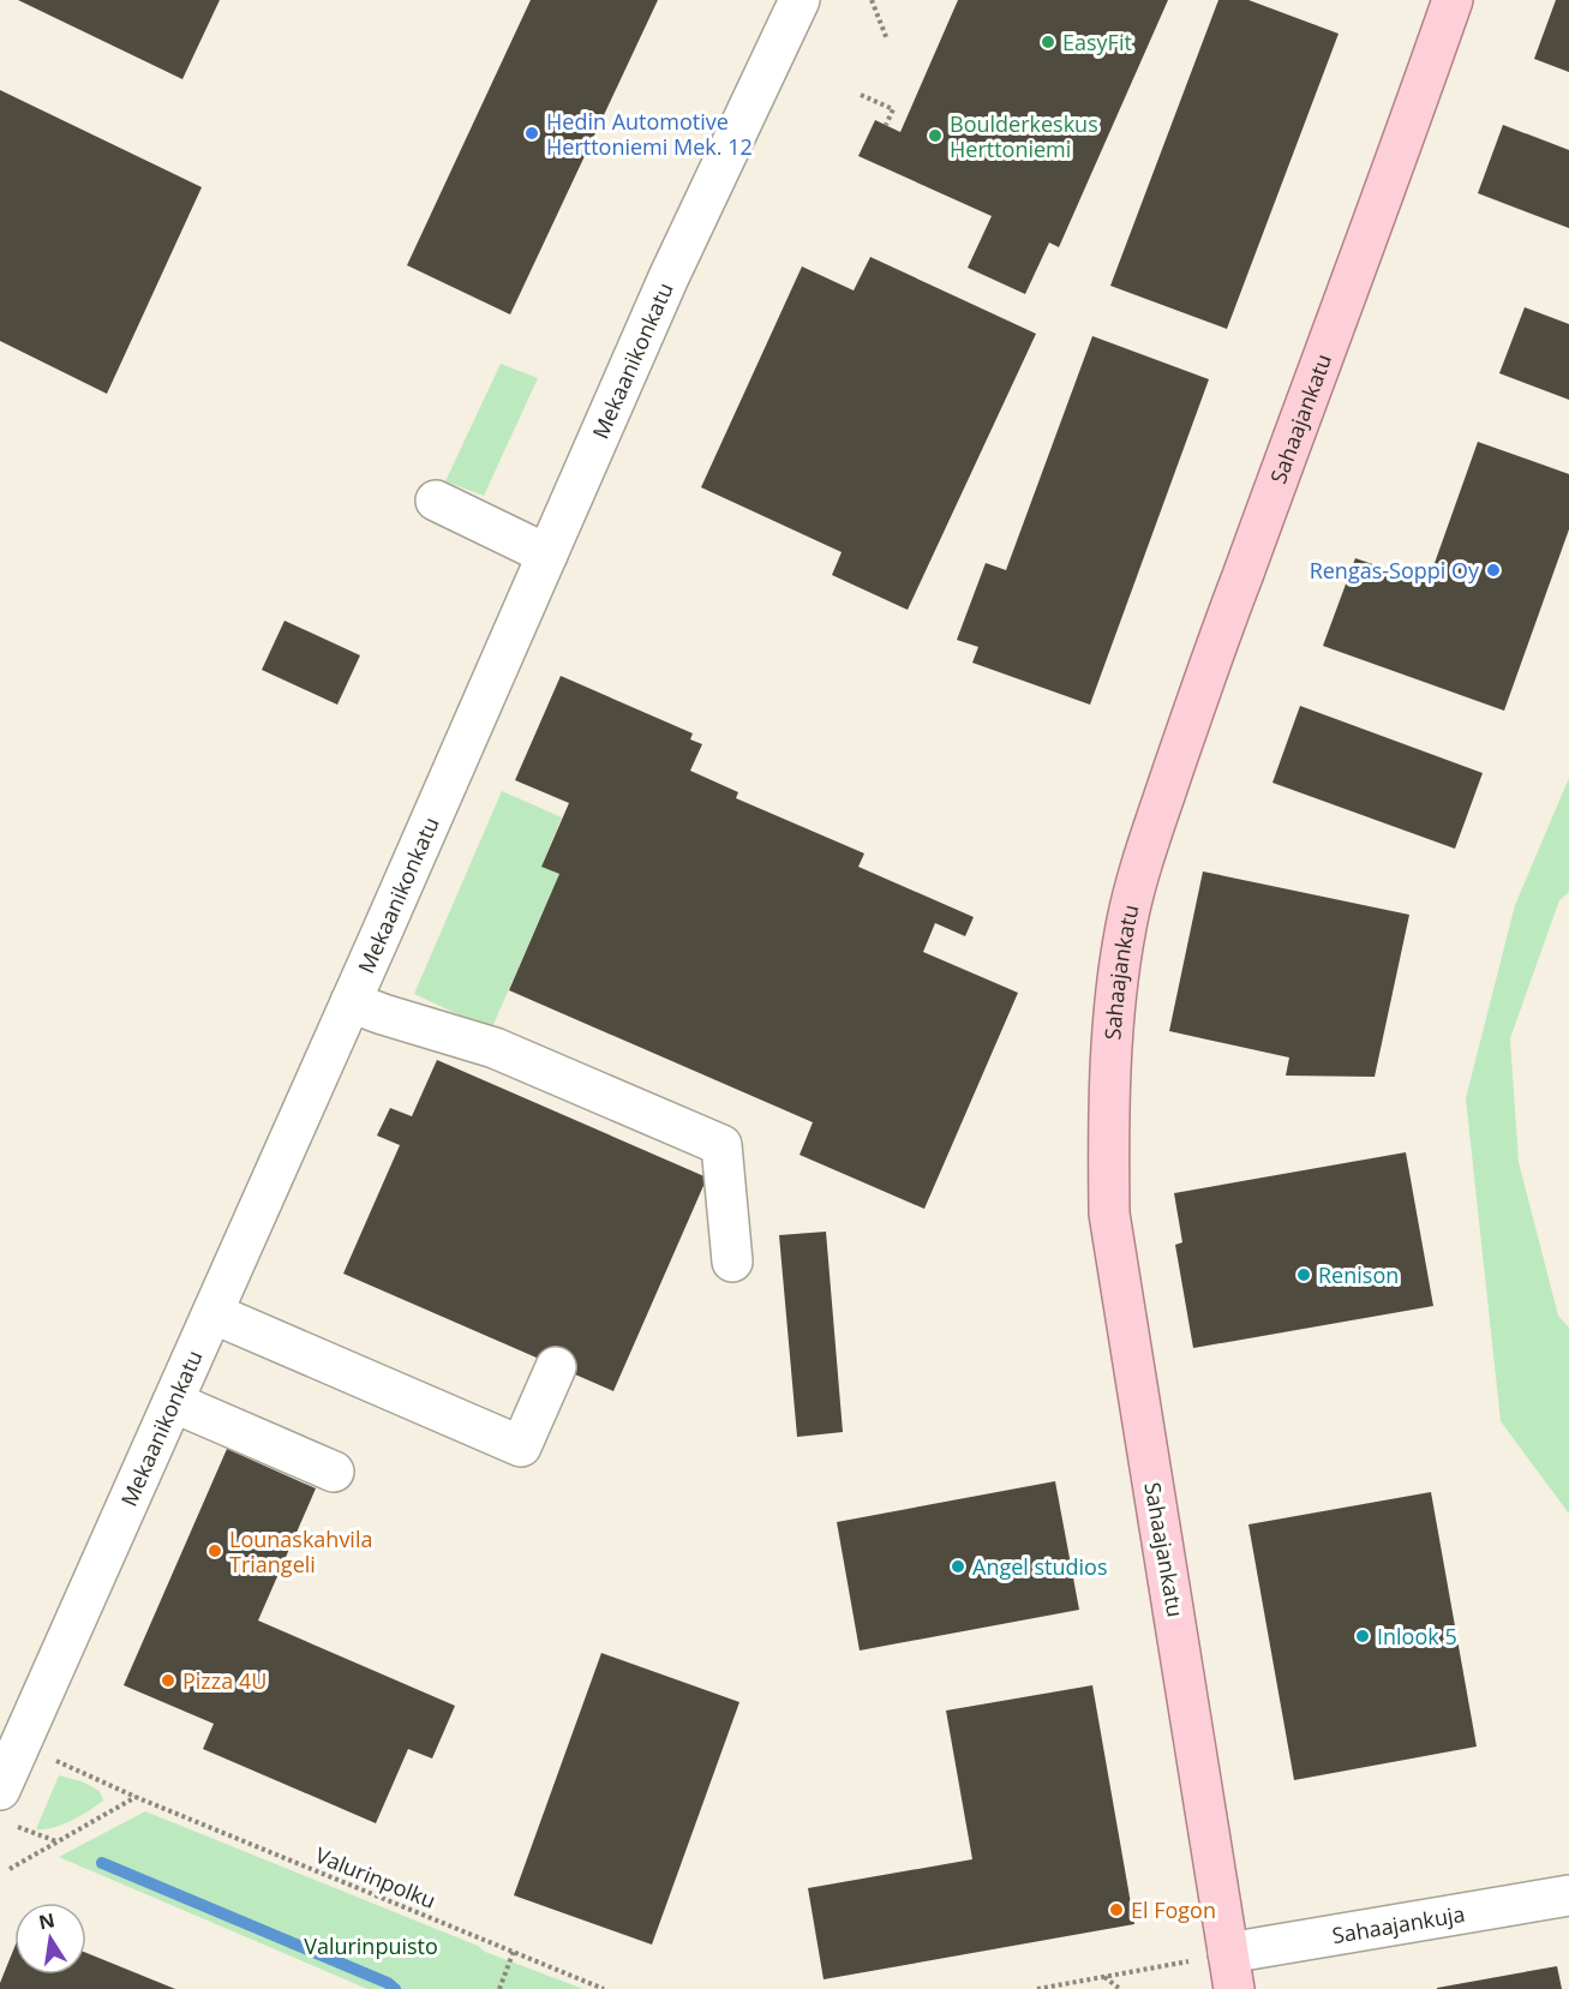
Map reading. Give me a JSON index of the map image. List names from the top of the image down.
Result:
{
  "streets": {
    "main road": ["Sahaajankatu"],
    "street": ["Mekaanikonkatu", "Sahaajankuja"],
    "path": ["Valurinpolku"]
  },
  "crossings": [
    ["Sahaajankatu", "Sahaajankuja"]
  ],
  "parks": ["Valurinpuisto"],
  "places": [
    "EasyFit",
    "Hedin Automotive Herttoniemi Mek. 12",
    "Boulderkeskus Herttoniemi",
    "Rengas-Soppi Oy",
    "Renison",
    "Lounaskahvila Triangeli",
    "Angel studios",
    "Inlook 5",
    "Pizza 4U",
    "El Fogon"
  ],
  "north": "top"
}
